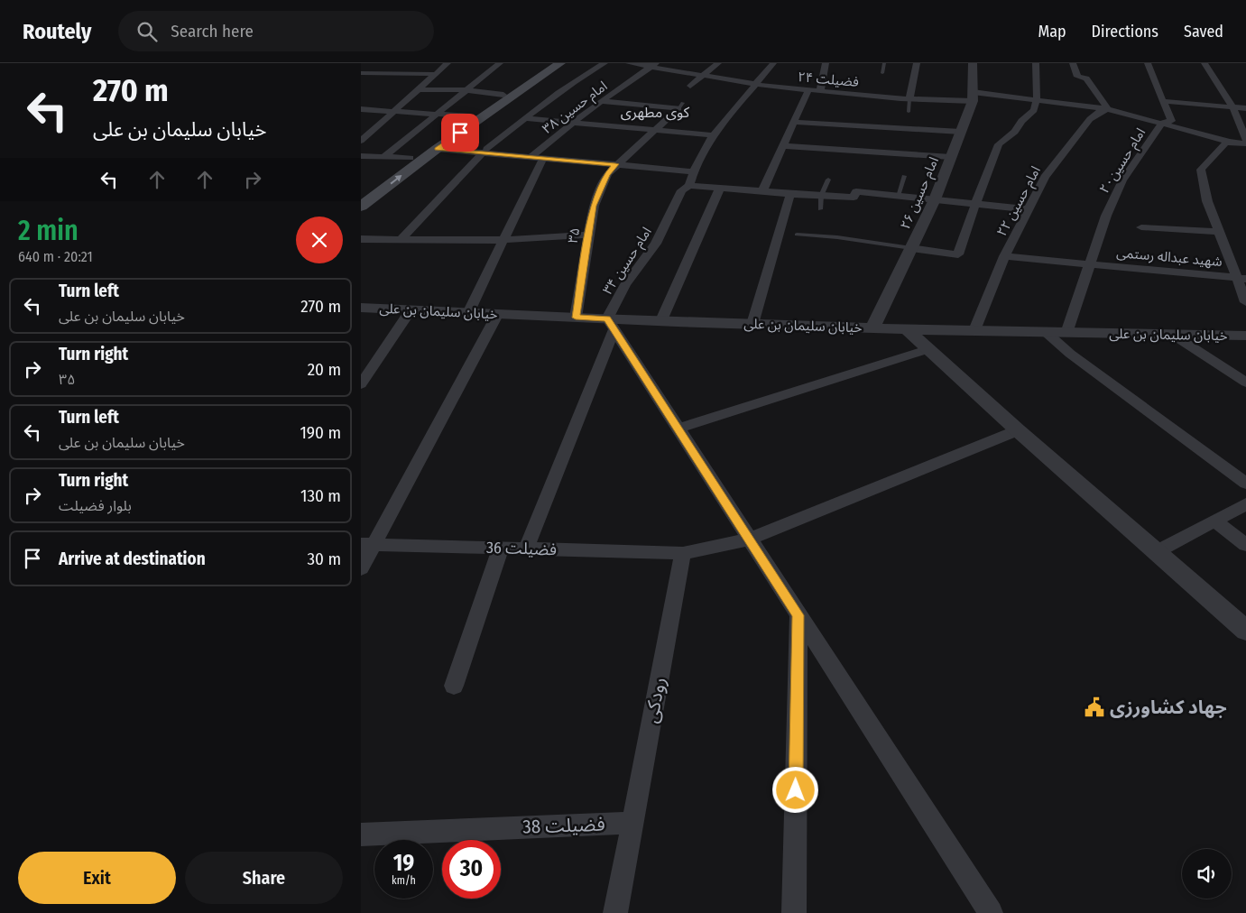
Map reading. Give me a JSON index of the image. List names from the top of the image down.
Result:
{
  "streets": {
    "street": [
      "فضیلت ۲۴",
      "امام حسین ۳۸",
      "امام حسین۲۰",
      "امام حسین ۲۶",
      "امام حسین ۲۲",
      "۳۵",
      "شهید عبداله رستمی",
      "امام حسین ۳۴",
      "خیابان سلیمان بن علی",
      "فضیلت 36",
      "رودکی",
      "فضیلت 38"
    ]
  },
  "crossings": [
    ["فضیلت ۲۴", "امام حسین ۳۸"],
    ["فضیلت ۲۴", "امام حسین۲۰"],
    ["فضیلت ۲۴", "امام حسین ۲۶"],
    ["فضیلت ۲۴", "امام حسین ۲۲"],
    ["فضیلت ۲۴", "امام حسین ۳۴"],
    ["امام حسین ۳۸", "۳۵"],
    ["امام حسین۲۰", "شهید عبداله رستمی"],
    ["امام حسین۲۰", "خیابان سلیمان بن علی"],
    ["امام حسین ۲۶", "خیابان سلیمان بن علی"],
    ["امام حسین ۲۲", "شهید عبداله رستمی"],
    ["امام حسین ۲۲", "خیابان سلیمان بن علی"],
    ["۳۵", "خیابان سلیمان بن علی"],
    ["امام حسین ۳۴", "خیابان سلیمان بن علی"],
    ["امام حسین ۳۴", "فضیلت 36"],
    ["فضیلت 36", "رودکی"],
    ["رودکی", "فضیلت 38"]
  ],
  "districts": ["کوی مطهری"],
  "places": {
    "public building": ["جهاد کشاورزی"]
  },
  "page": {
    "header": "Routely",
    "search": "Search here",
    "nav": ["Map", "Directions", "Saved"],
    "turn": ["270 m", "خیابان سلیمان بن علی"],
    "heading": ["2 min", "640 m · 20:21"],
    "list": [
      {
        "name": "Turn left",
        "note": "خیابان سلیمان بن علی",
        "value": "270 m"
      },
      {
        "name": "Turn right",
        "note": "۳۵",
        "value": "20 m"
      },
      {
        "name": "Turn left",
        "note": "خیابان سلیمان بن علی",
        "value": "190 m"
      },
      {
        "name": "Turn right",
        "note": "بلوار فضیلت",
        "value": "130 m"
      },
      {
        "name": "Arrive at destination",
        "value": "30 m"
      }
    ],
    "speed": "19 km/h",
    "limit": "30",
    "buttons": ["Exit", "Share"]
  }
}
